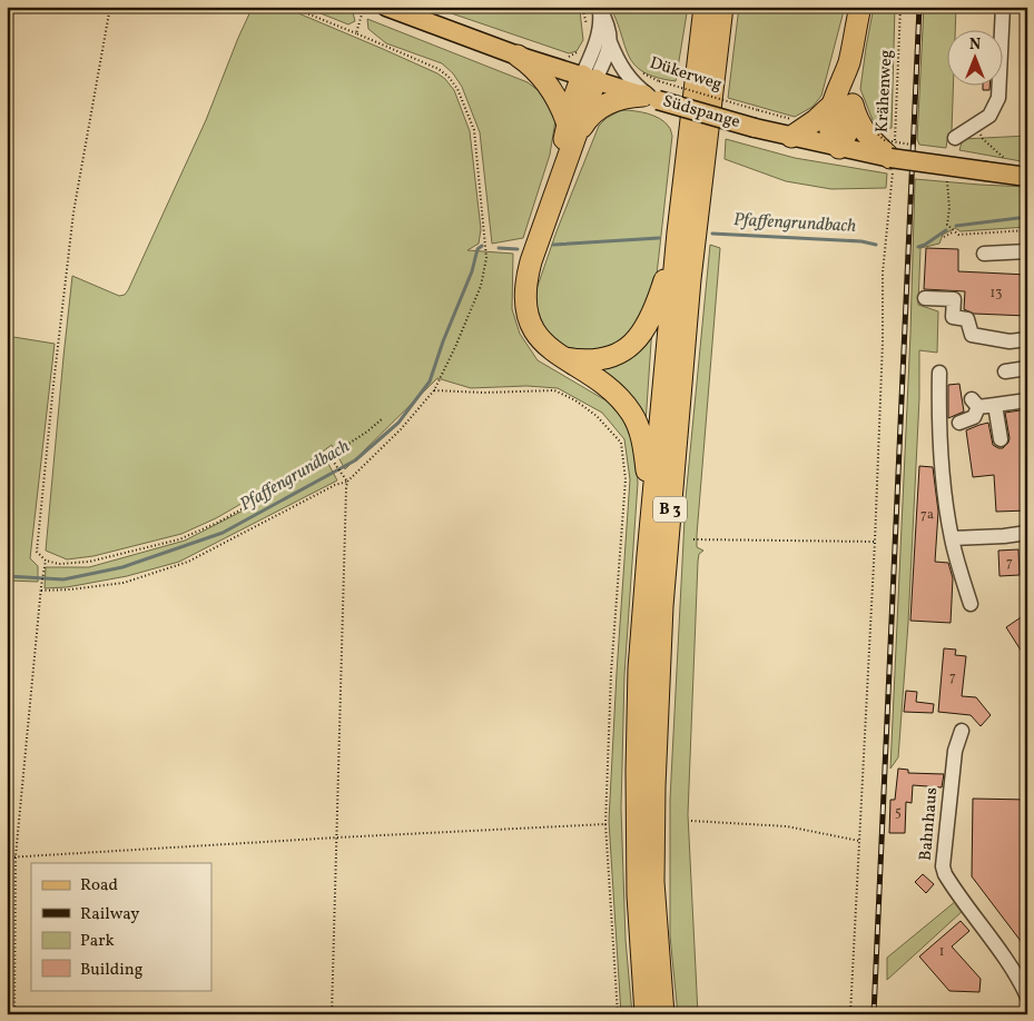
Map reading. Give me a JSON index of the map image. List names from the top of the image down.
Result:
{
  "streets": {
    "highway": ["B 3"],
    "main road": ["Südspange"],
    "street": ["Bahnhaus"],
    "path": ["Dükerweg", "Krähenweg"]
  },
  "crossings": [
    ["Dükerweg", "Südspange"],
    ["Dükerweg", "B 3"],
    ["Südspange", "B 3"]
  ],
  "water": ["Pfaffengrundbach"],
  "house_numbers": [
    "13",
    "7a",
    "7",
    "7",
    "5",
    "1"
  ],
  "legend": [
    "Road",
    "Railway",
    "Park",
    "Building"
  ],
  "north": "top"
}
